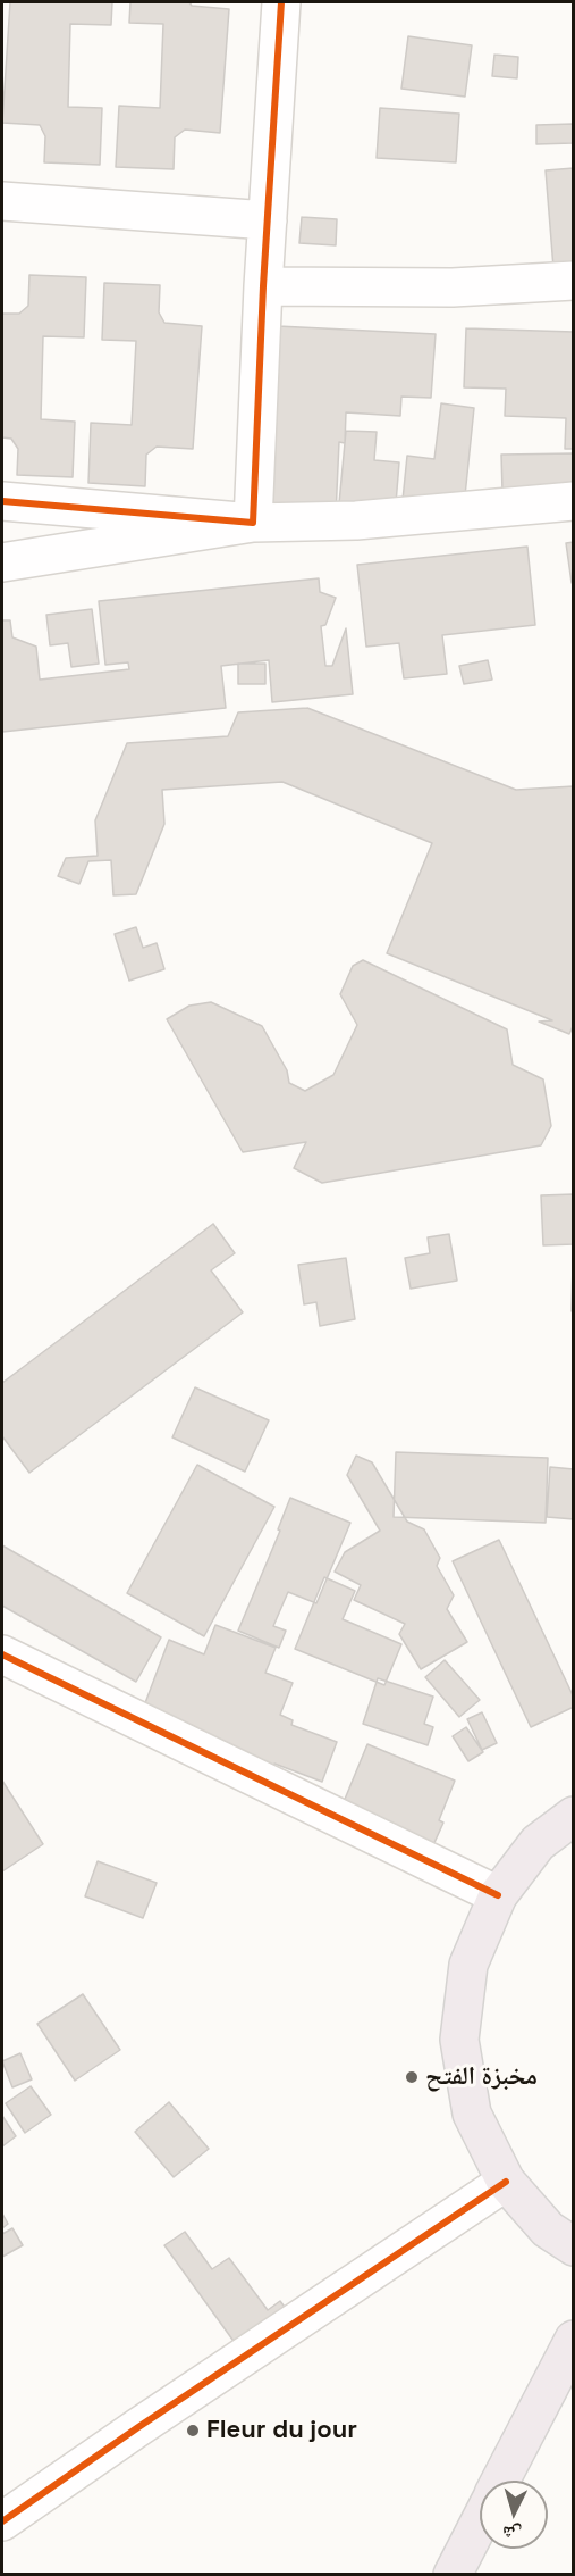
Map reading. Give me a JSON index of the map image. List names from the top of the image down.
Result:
{
  "places": ["مخبزة الفتح", "Fleur du jour"],
  "north": "bottom"
}
